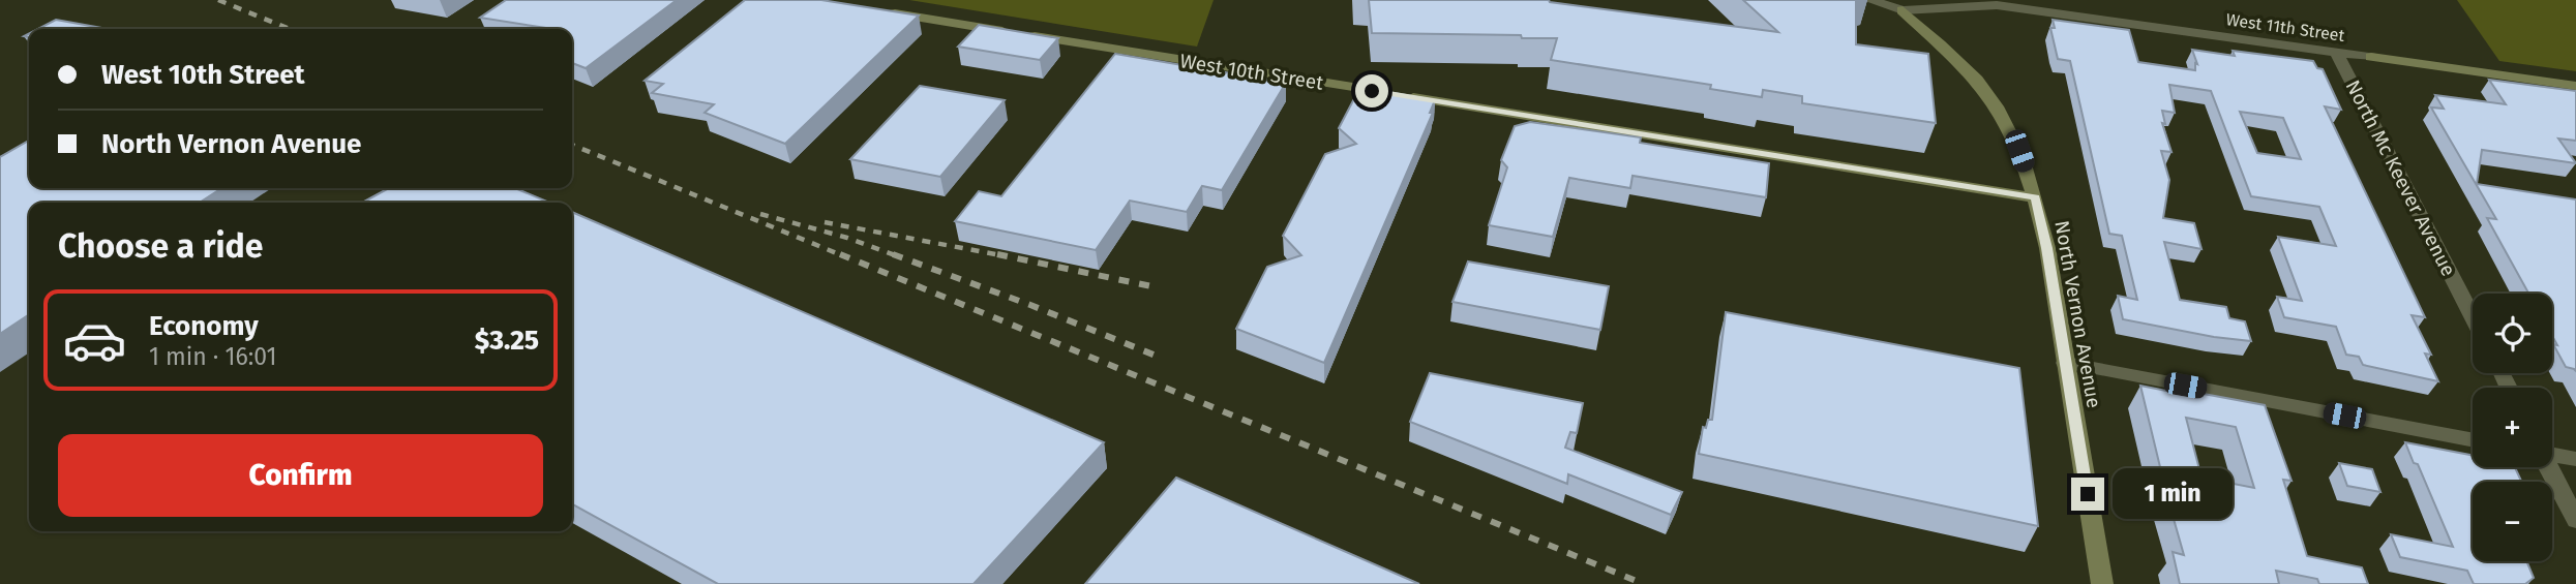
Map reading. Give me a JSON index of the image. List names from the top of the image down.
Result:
{
  "streets": {
    "street": [
      "West 11th Street",
      "West 10th Street",
      "North Mc Keever Avenue",
      "North Vernon Avenue"
    ]
  },
  "crossings": [
    ["West 11th Street", "North Mc Keever Avenue"],
    ["West 11th Street", "North Vernon Avenue"],
    ["West 10th Street", "North Vernon Avenue"]
  ],
  "page": {
    "banner": ["West 10th Street", "North Vernon Avenue"],
    "heading": "Choose a ride",
    "list": [
      {
        "name": "Economy",
        "note": "1 min · 16:01",
        "value": "$3.25"
      }
    ],
    "map_buttons": ["+", "−"],
    "buttons": "Confirm",
    "bubble": "1 min"
  }
}
